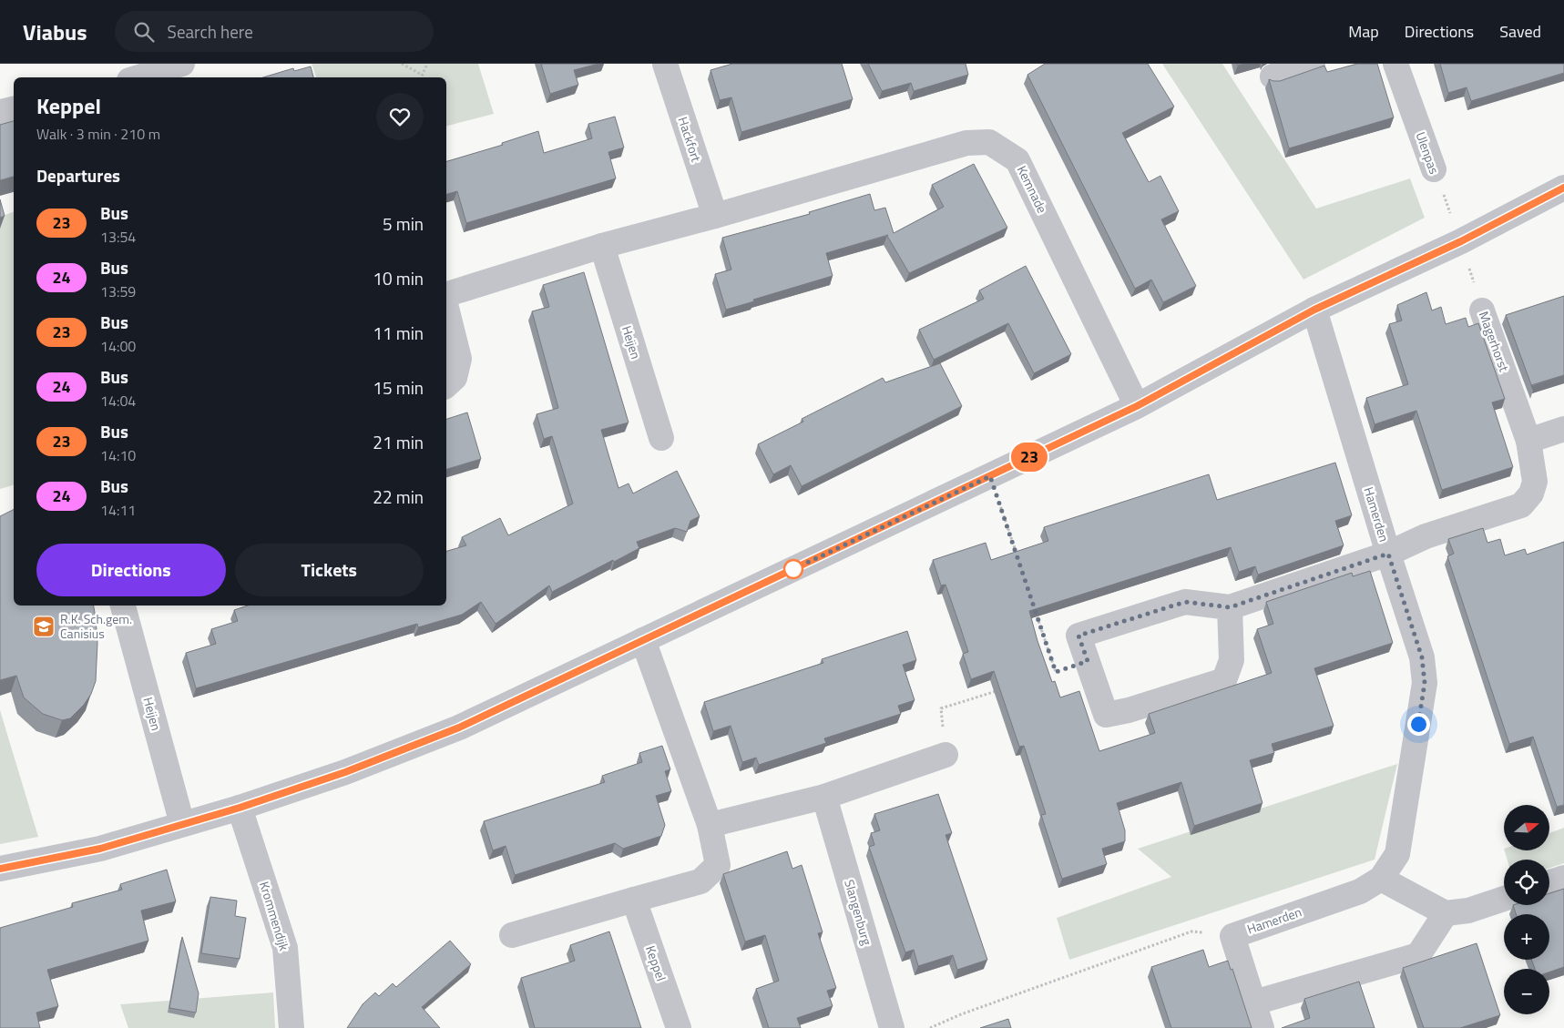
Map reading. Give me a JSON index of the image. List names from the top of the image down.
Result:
{
  "streets": {
    "street": [
      "Hackfort",
      "Ulenpas",
      "Kemnade",
      "Magerhorst",
      "Heijen",
      "Hamerden",
      "Slangenburg",
      "Krommendijk",
      "Keppel"
    ]
  },
  "crossings": [
    ["Hackfort", "Kemnade"],
    ["Ulenpas", "Magerhorst"],
    ["Magerhorst", "Hamerden"]
  ],
  "places": {
    "school or university": ["R.K. Sch.gem. Canisius"]
  },
  "lines": ["bus line 23"],
  "north": "right",
  "page": {
    "header": "Viabus",
    "search": "Search here",
    "nav": ["Map", "Directions", "Saved"],
    "on_map": "23",
    "heading": [
      ["Keppel", "Walk · 3 min · 210 m"],
      "Departures"
    ],
    "list": [
      {
        "mark": "23",
        "name": "Bus",
        "note": "13:54",
        "value": "5 min"
      },
      {
        "mark": "24",
        "name": "Bus",
        "note": "13:59",
        "value": "10 min"
      },
      {
        "mark": "23",
        "name": "Bus",
        "note": "14:00",
        "value": "11 min"
      },
      {
        "mark": "24",
        "name": "Bus",
        "note": "14:04",
        "value": "15 min"
      },
      {
        "mark": "23",
        "name": "Bus",
        "note": "14:10",
        "value": "21 min"
      },
      {
        "mark": "24",
        "name": "Bus",
        "note": "14:11",
        "value": "22 min"
      }
    ],
    "buttons": ["Directions", "Tickets"],
    "map_buttons": ["+", "−"]
  }
}
